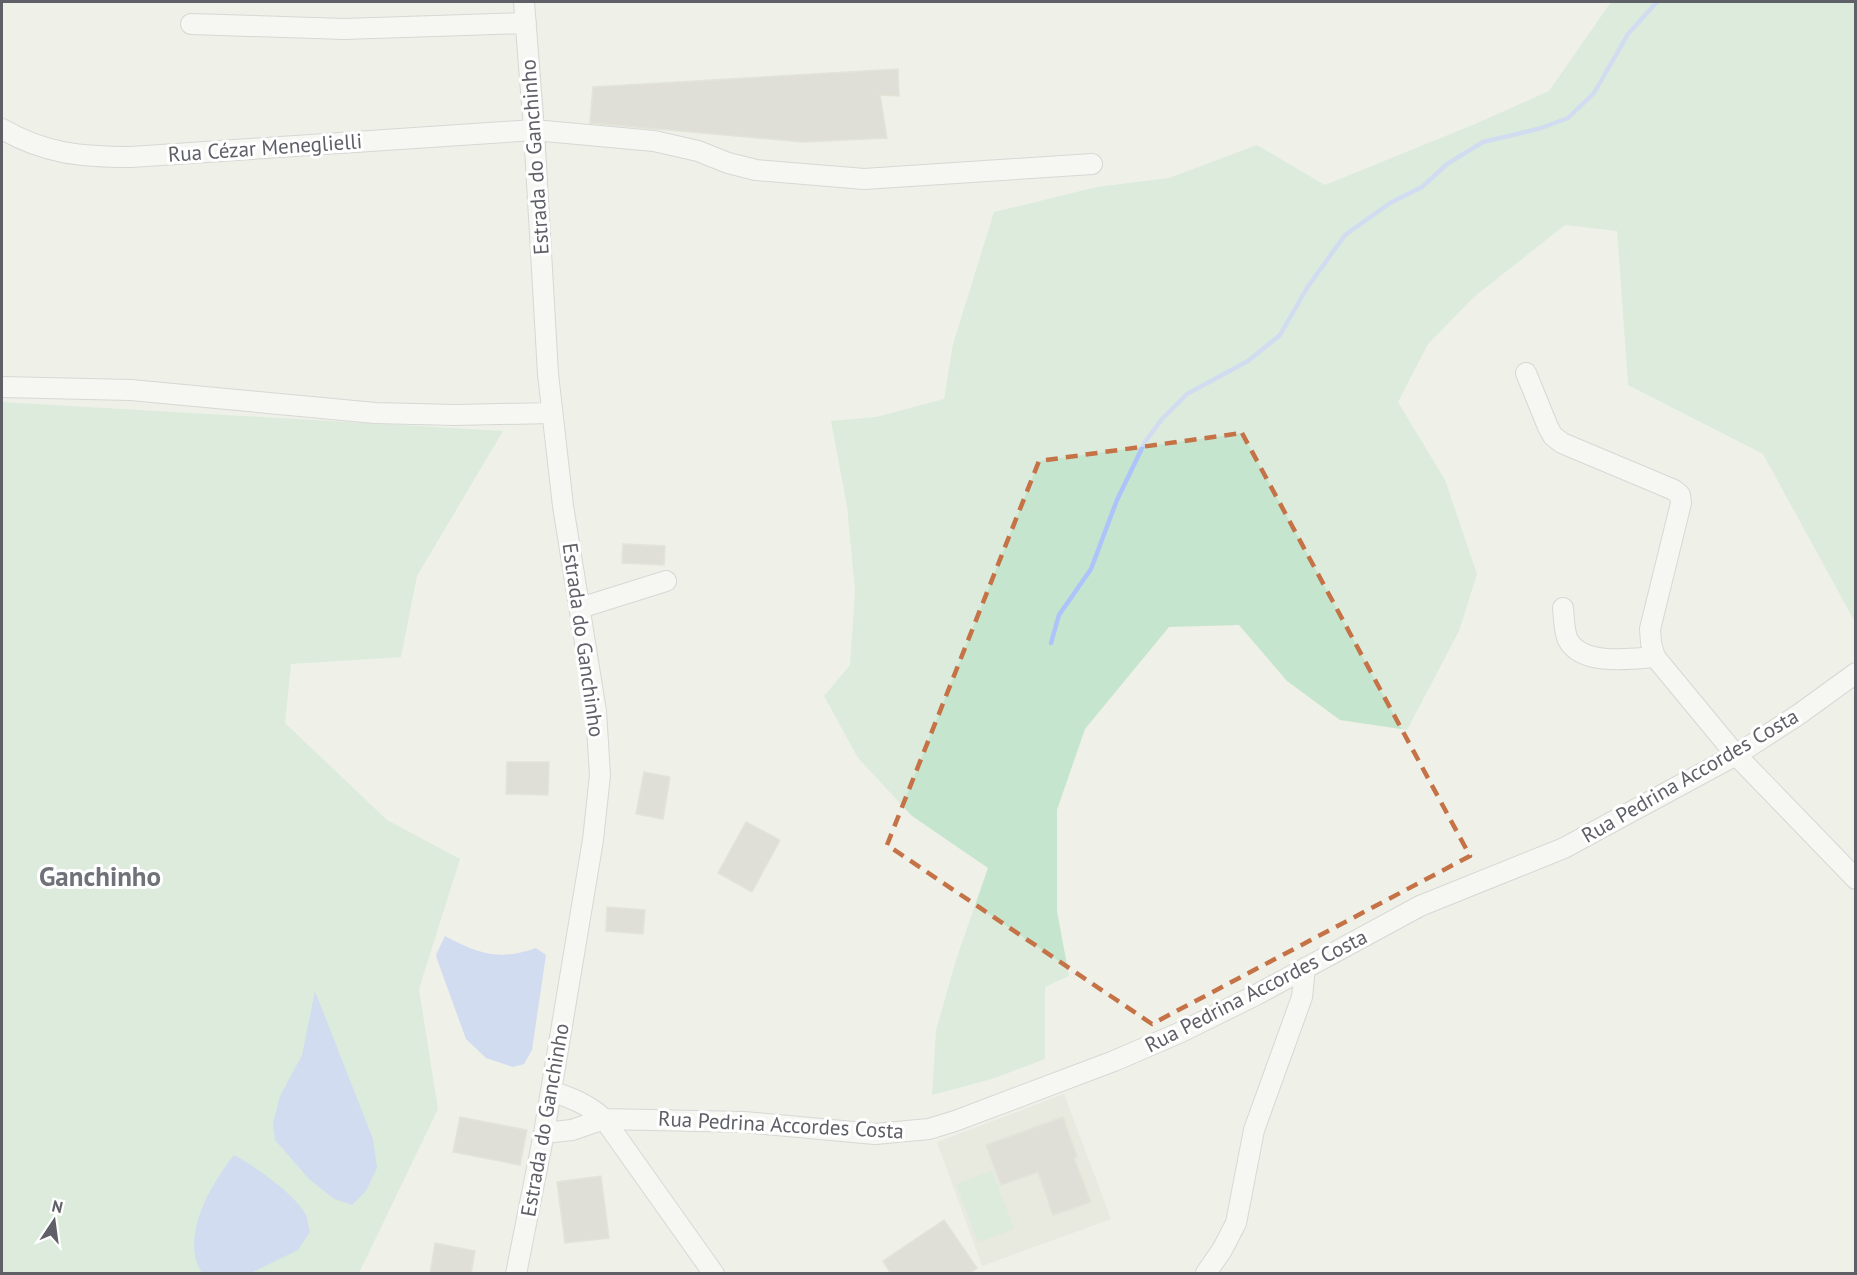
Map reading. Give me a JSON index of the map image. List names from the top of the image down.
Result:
{
  "streets": {
    "street": ["Rua Cézar Meneglielli", "Estrada do Ganchinho", "Rua Pedrina Accordes Costa"]
  },
  "crossings": [
    ["Rua Cézar Meneglielli", "Estrada do Ganchinho"],
    ["Estrada do Ganchinho", "Rua Pedrina Accordes Costa"]
  ],
  "districts": ["Ganchinho"],
  "north": "top"
}
